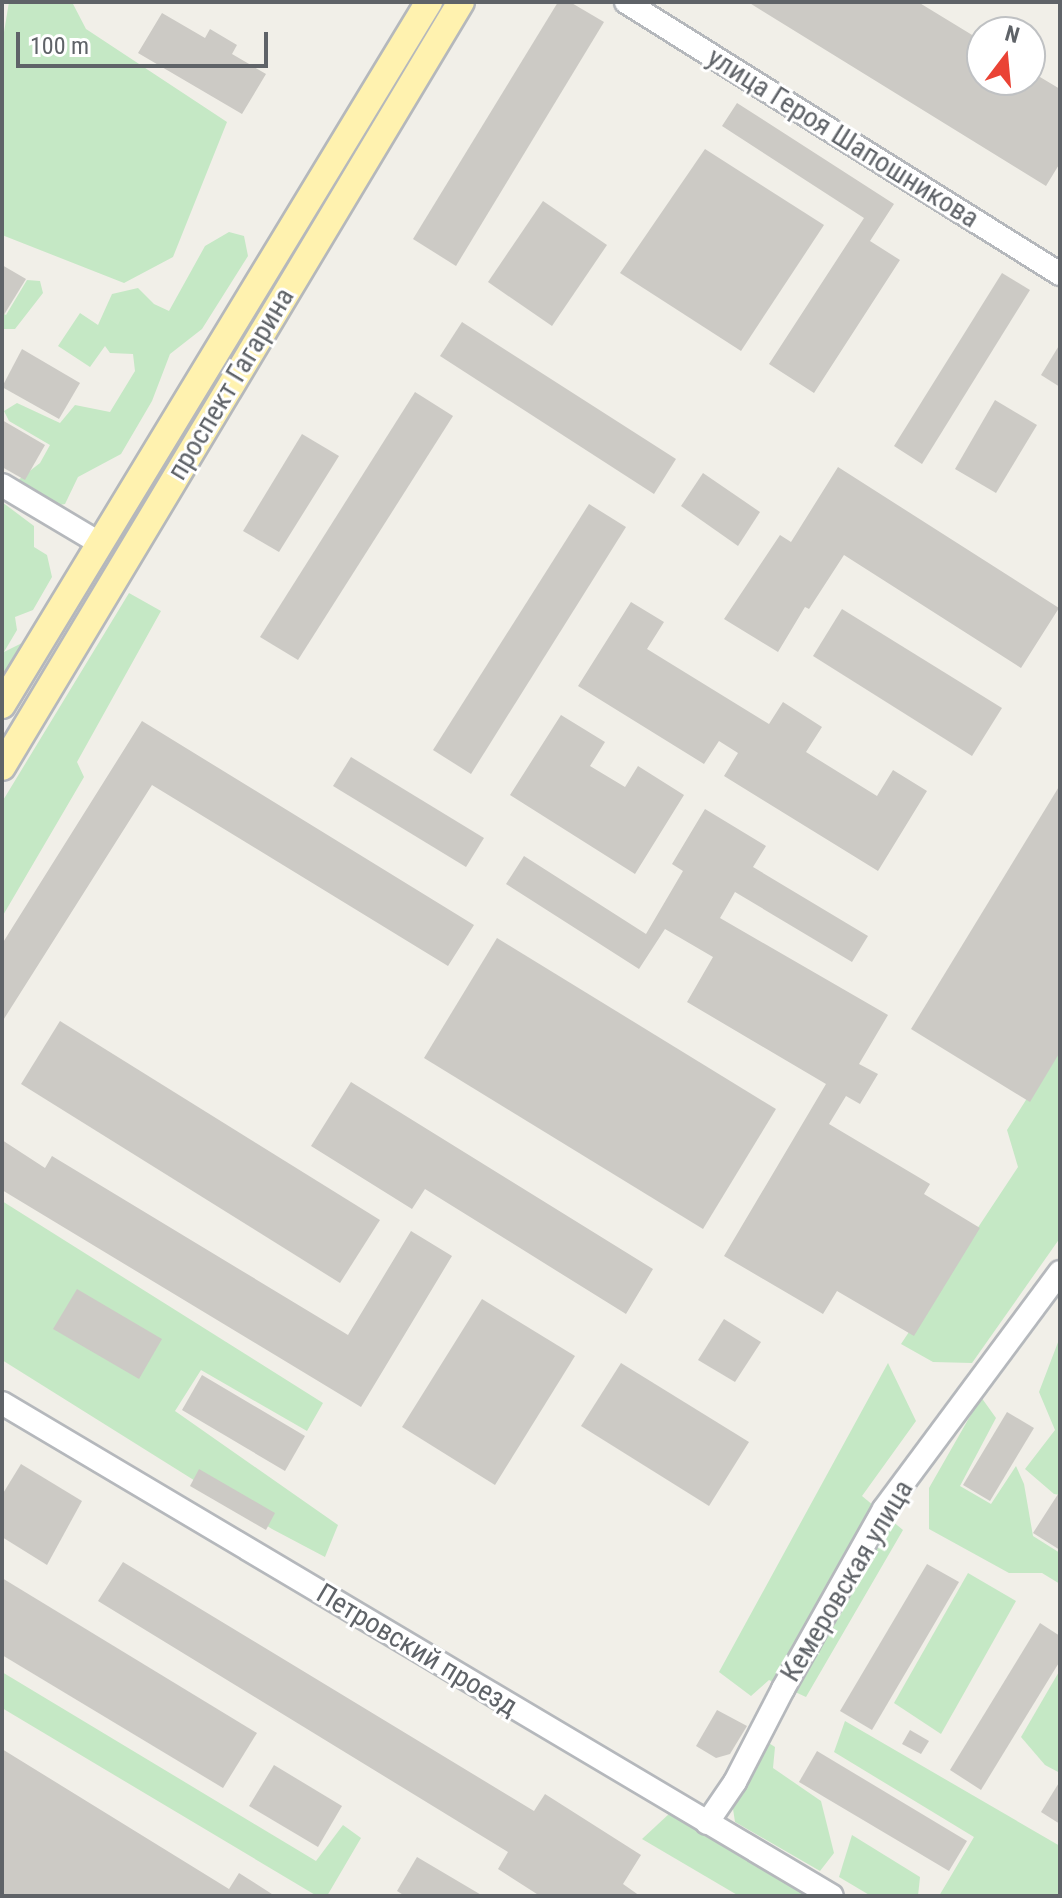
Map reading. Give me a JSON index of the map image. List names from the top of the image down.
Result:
{
  "streets": {
    "main road": ["проспект Гагарина"],
    "street": ["улица Героя Шапошникова", "Кемеровская улица", "Петровский проезд"]
  },
  "crossings": [
    ["Кемеровская улица", "Петровский проезд"]
  ],
  "scale_bar": "100 m",
  "north": "top"
}
